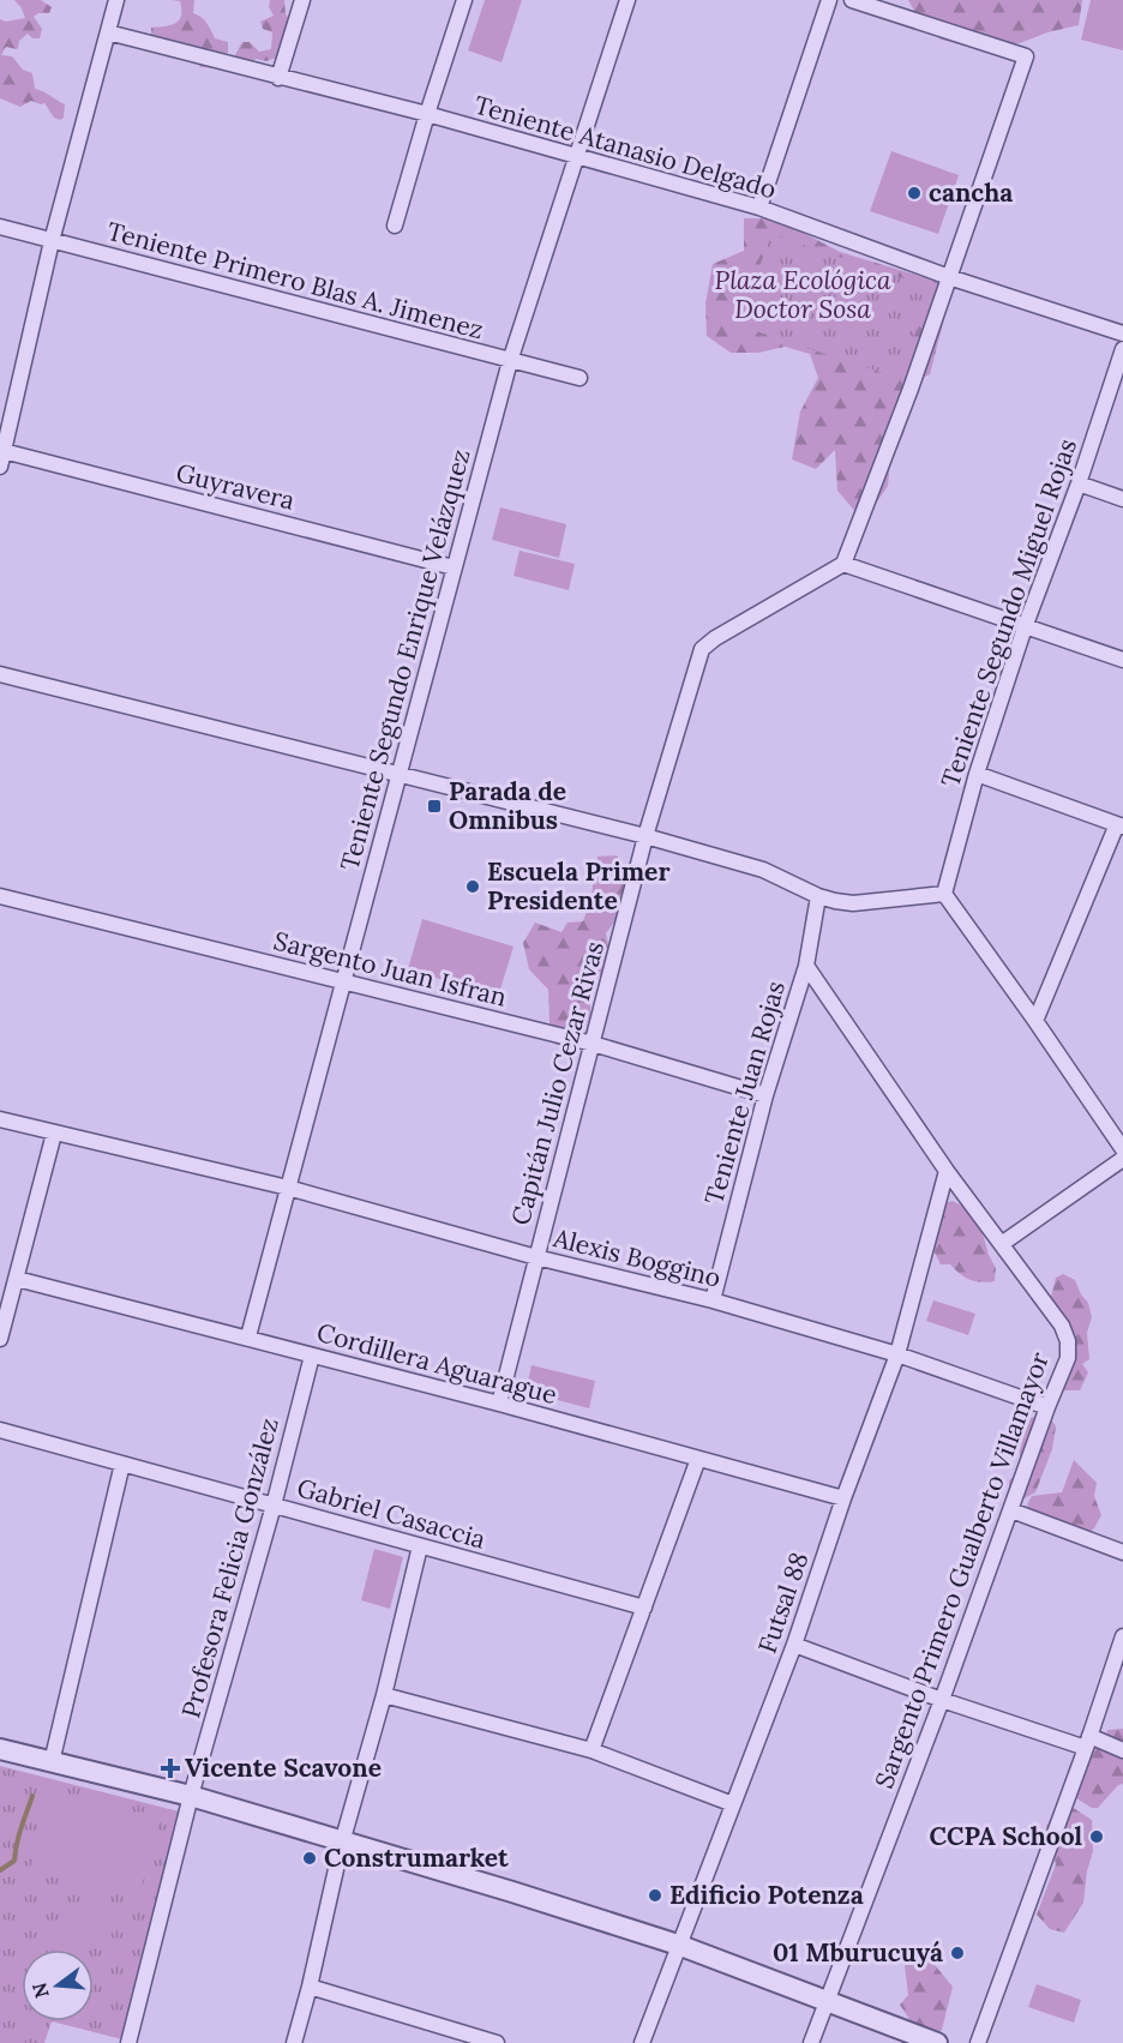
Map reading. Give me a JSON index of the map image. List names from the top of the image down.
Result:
{
  "streets": {
    "street": [
      "Teniente Atanasio Delgado",
      "Teniente Primero Blas A. Jimenez",
      "Guyravera",
      "Teniente Segundo Miguel Rojas",
      "Teniente Segundo Enrique Velázquez",
      "Sargento Juan Isfran",
      "Capitán Julio Cezar Rivas",
      "Teniente Juan Rojas",
      "Alexis Boggino",
      "Cordillera Aguarague",
      "Gabriel Casaccia",
      "Profesora Felicia González",
      "Sargento Primero Gualberto Villamayor",
      "Futsal 88"
    ]
  },
  "crossings": [
    ["Teniente Atanasio Delgado", "Teniente Segundo Enrique Velázquez"],
    ["Teniente Primero Blas A. Jimenez", "Teniente Segundo Enrique Velázquez"],
    ["Guyravera", "Teniente Segundo Enrique Velázquez"],
    ["Teniente Segundo Enrique Velázquez", "Sargento Juan Isfran"],
    ["Teniente Segundo Enrique Velázquez", "Alexis Boggino"],
    ["Teniente Segundo Enrique Velázquez", "Cordillera Aguarague"],
    ["Sargento Juan Isfran", "Capitán Julio Cezar Rivas"],
    ["Sargento Juan Isfran", "Teniente Juan Rojas"],
    ["Capitán Julio Cezar Rivas", "Alexis Boggino"],
    ["Capitán Julio Cezar Rivas", "Cordillera Aguarague"],
    ["Teniente Juan Rojas", "Alexis Boggino"],
    ["Teniente Juan Rojas", "Sargento Primero Gualberto Villamayor"],
    ["Alexis Boggino", "Sargento Primero Gualberto Villamayor"],
    ["Alexis Boggino", "Futsal 88"],
    ["Cordillera Aguarague", "Profesora Felicia González"],
    ["Cordillera Aguarague", "Futsal 88"],
    ["Gabriel Casaccia", "Profesora Felicia González"],
    ["Sargento Primero Gualberto Villamayor", "Futsal 88"]
  ],
  "parks": ["Plaza Ecológica Doctor Sosa"],
  "places": {
    "other": [
      "cancha",
      "Escuela Primer Presidente",
      "CCPA School",
      "Construmarket",
      "Edificio Potenza",
      "01 Mburucuyá"
    ],
    "transit": ["Parada de Omnibus"],
    "health": ["Vicente Scavone"]
  },
  "north": "left"
}
